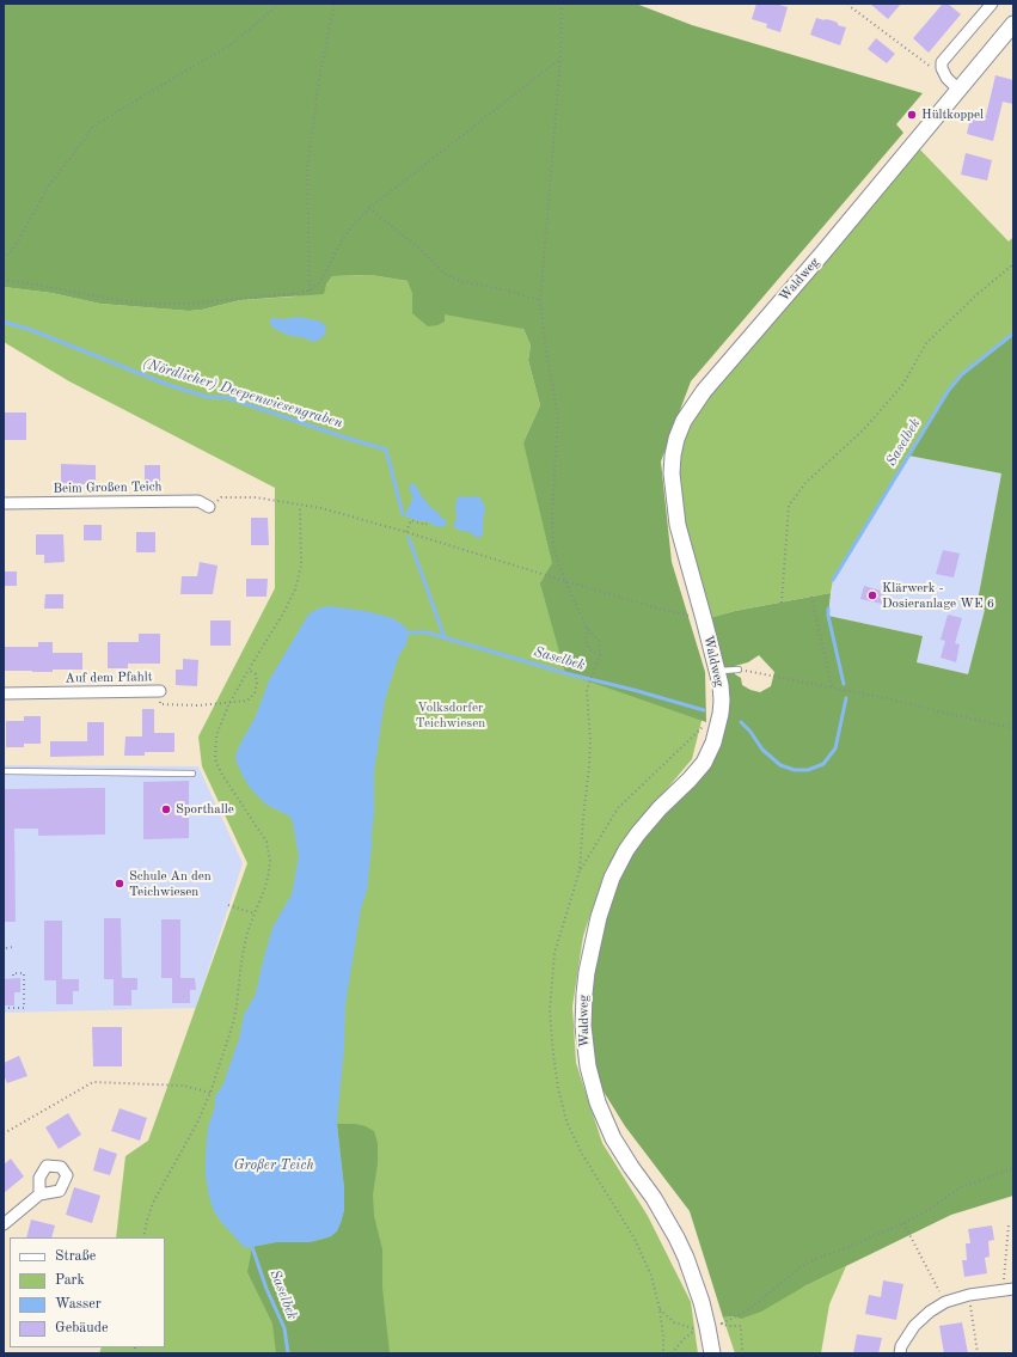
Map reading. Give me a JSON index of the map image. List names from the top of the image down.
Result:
{
  "streets": {
    "main road": ["Waldweg"],
    "street": ["Beim Großen Teich", "Auf dem Pfahlt"]
  },
  "water": ["(Nördlicher) Deepenwiesengraben", "Saselbek", "Großer Teich"],
  "parks": ["Volksdorfer Teichwiesen"],
  "places": [
    "Hültkoppel",
    "Klärwerk - Dosieranlage WE 6",
    "Sporthalle",
    "Schule An den Teichwiesen"
  ],
  "legend": [
    "Straße",
    "Park",
    "Wasser",
    "Gebäude"
  ]
}
